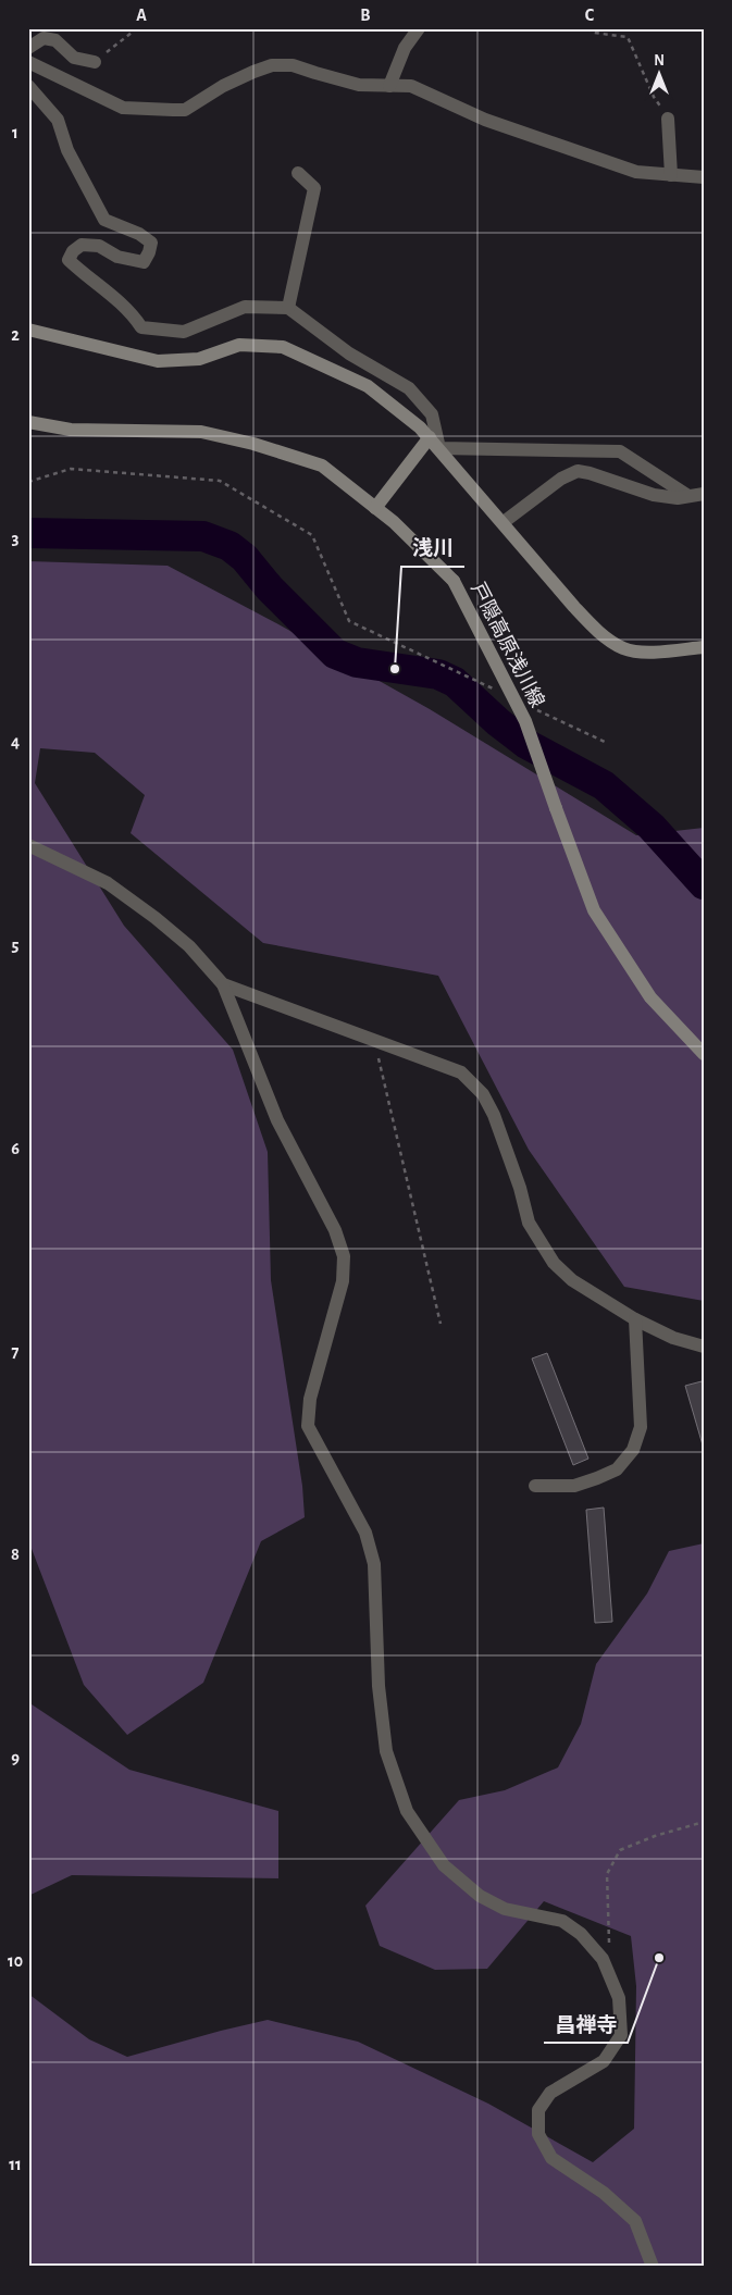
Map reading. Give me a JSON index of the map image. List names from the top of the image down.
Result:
{
  "streets": {
    "main road": ["戸隠高原浅川線"]
  },
  "places": ["浅川", "昌禅寺"],
  "north": "top",
  "grid": {
    "columns": ["A", "B", "C"],
    "rows": [
      "1",
      "2",
      "3",
      "4",
      "5",
      "6",
      "7",
      "8",
      "9",
      "10",
      "11"
    ]
  }
}
